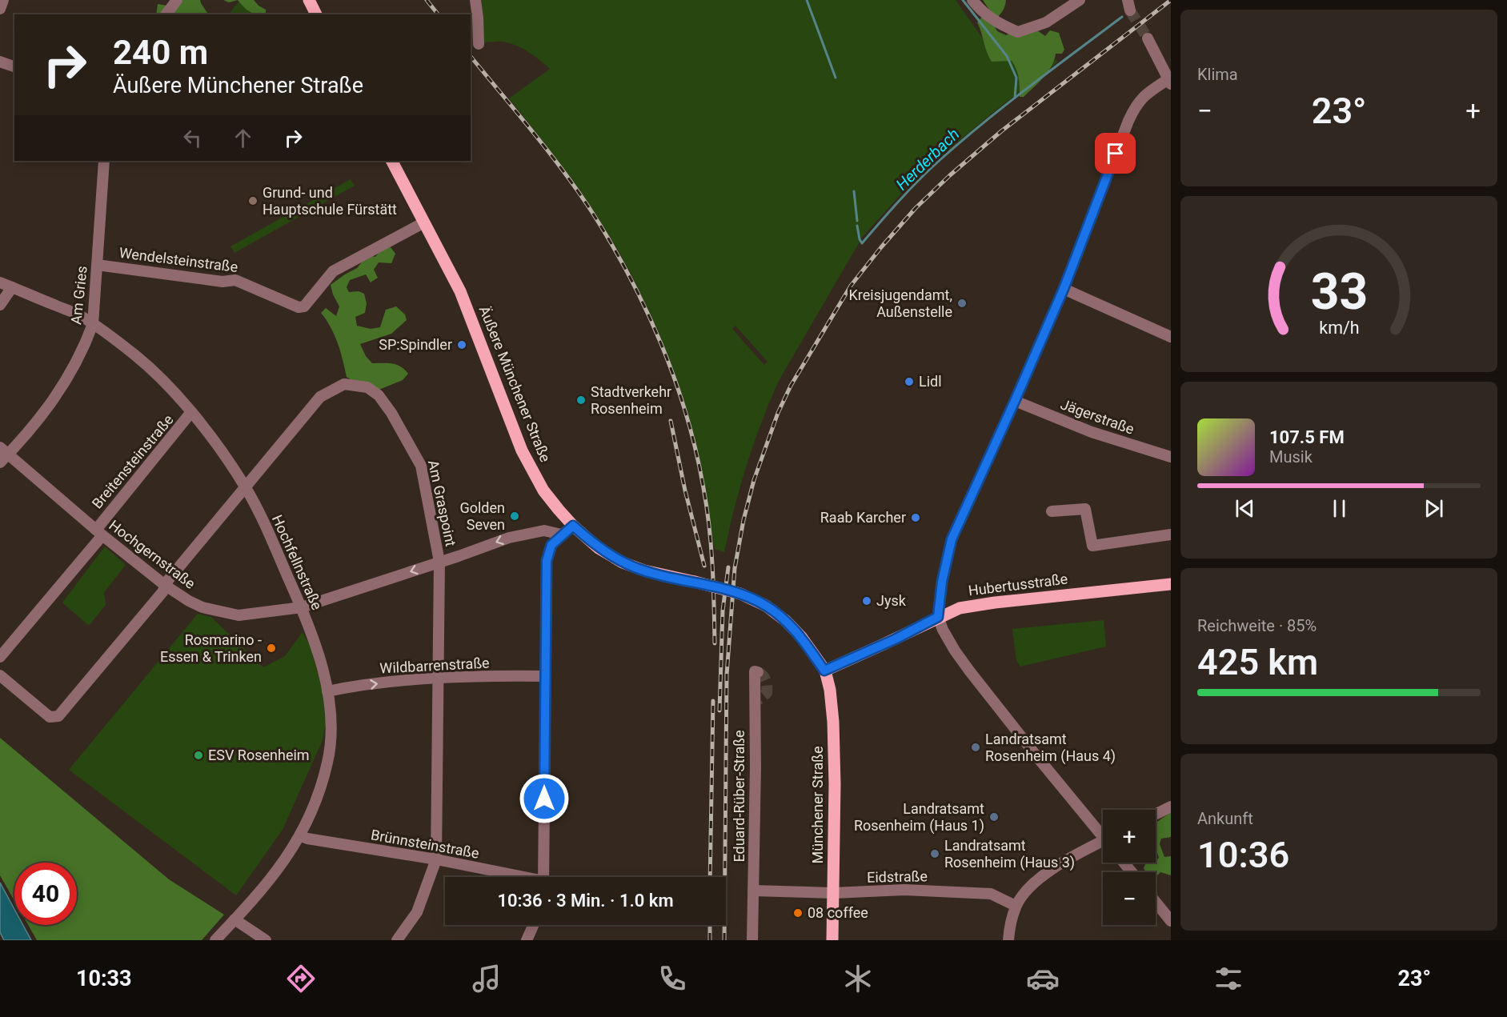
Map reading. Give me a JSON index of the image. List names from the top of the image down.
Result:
{
  "streets": {
    "main road": ["Äußere Münchener Straße", "Hubertusstraße", "Münchener Straße"],
    "street": [
      "Wendelsteinstraße",
      "Am Gries",
      "Jägerstraße",
      "Breitensteinstraße",
      "Am Graspoint",
      "Hochgernstraße",
      "Hochfellnstraße",
      "Wildbarrenstraße",
      "Eduard-Rüber-Straße",
      "Brünnsteinstraße",
      "Eidstraße"
    ]
  },
  "crossings": [
    ["Wendelsteinstraße", "Am Gries"],
    ["Wendelsteinstraße", "Äußere Münchener Straße"],
    ["Am Gries", "Hochgernstraße"],
    ["Am Gries", "Hochfellnstraße"],
    ["Äußere Münchener Straße", "Hubertusstraße"],
    ["Äußere Münchener Straße", "Münchener Straße"],
    ["Breitensteinstraße", "Hochgernstraße"],
    ["Breitensteinstraße", "Hochfellnstraße"],
    ["Am Graspoint", "Hochgernstraße"],
    ["Am Graspoint", "Hochfellnstraße"],
    ["Am Graspoint", "Wildbarrenstraße"],
    ["Am Graspoint", "Brünnsteinstraße"],
    ["Hochgernstraße", "Hochfellnstraße"],
    ["Hochfellnstraße", "Wildbarrenstraße"],
    ["Hochfellnstraße", "Brünnsteinstraße"],
    ["Hubertusstraße", "Münchener Straße"],
    ["Münchener Straße", "Eidstraße"]
  ],
  "one_way": ["Hochgernstraße", "Wildbarrenstraße"],
  "water": ["Herderbach"],
  "places": [
    "Grund- und Hauptschule Fürstätt",
    "Kreisjugendamt, Außenstelle",
    "SP:Spindler",
    "Lidl",
    "Stadtverkehr Rosenheim",
    "Golden Seven",
    "Raab Karcher",
    "Jysk",
    "Rosmarino - Essen & Trinken",
    "Landratsamt Rosenheim (Haus 4)",
    "ESV Rosenheim",
    "Landratsamt Rosenheim (Haus 1)",
    "Landratsamt Rosenheim (Haus 3)",
    "08 coffee"
  ],
  "page": {
    "tile": [
      "Klima",
      ["Reichweite · 85%", "425 km"],
      ["Ankunft", "10:36"]
    ],
    "turn": ["240 m", "Äußere Münchener Straße"],
    "heat": ["−", "23°", "+"],
    "song": ["107.5 FM", "Musik"],
    "map_buttons": ["+", "−"],
    "limit": "40",
    "trip": "10:36 · 3 Min. · 1.0 km",
    "tabs": ["10:33", "23°"],
    "gauge": ["33", "km/h"]
  }
}
